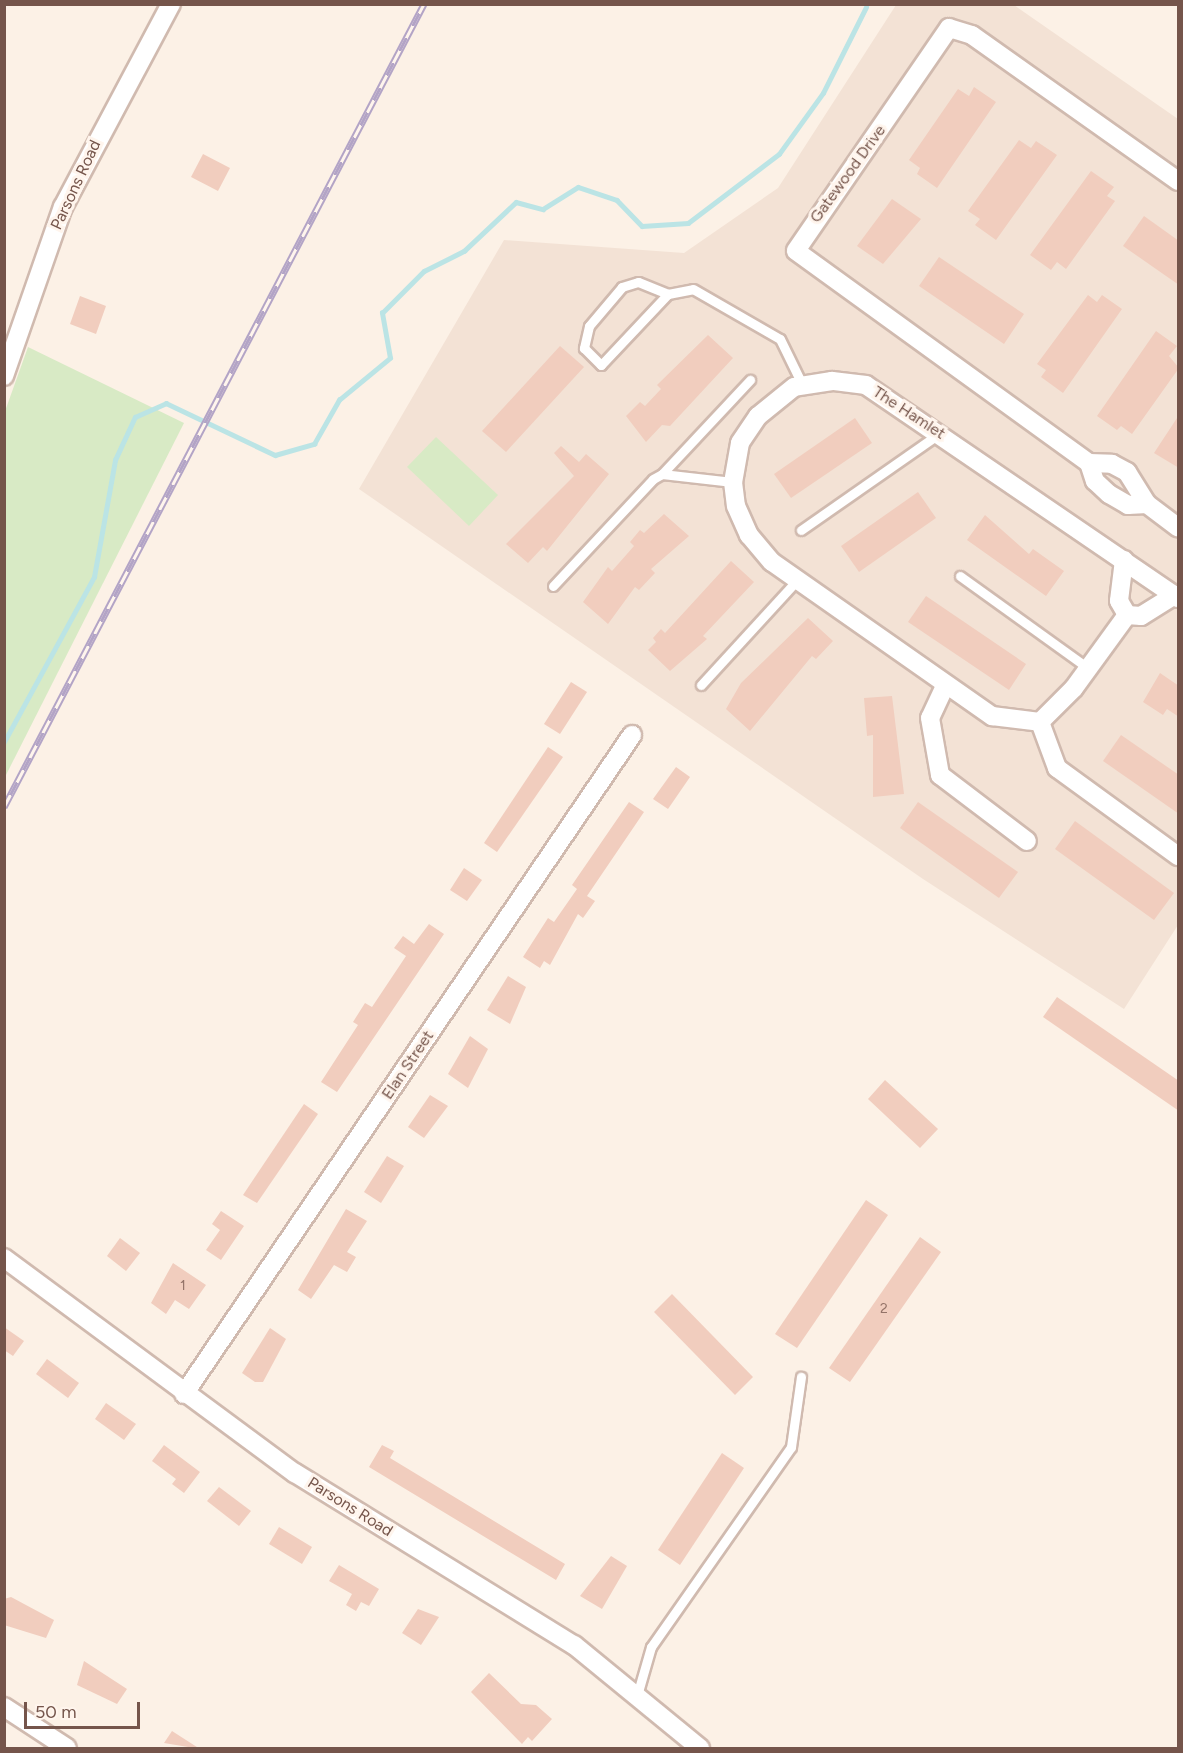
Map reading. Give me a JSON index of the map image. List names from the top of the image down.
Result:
{
  "streets": {
    "street": [
      "Gatewood Drive",
      "Parsons Road",
      "The Hamlet",
      "Elan Street"
    ]
  },
  "crossings": [
    ["Parsons Road", "Elan Street"]
  ],
  "house_numbers": ["1", "2"],
  "scale_bar": "50 m"
}
